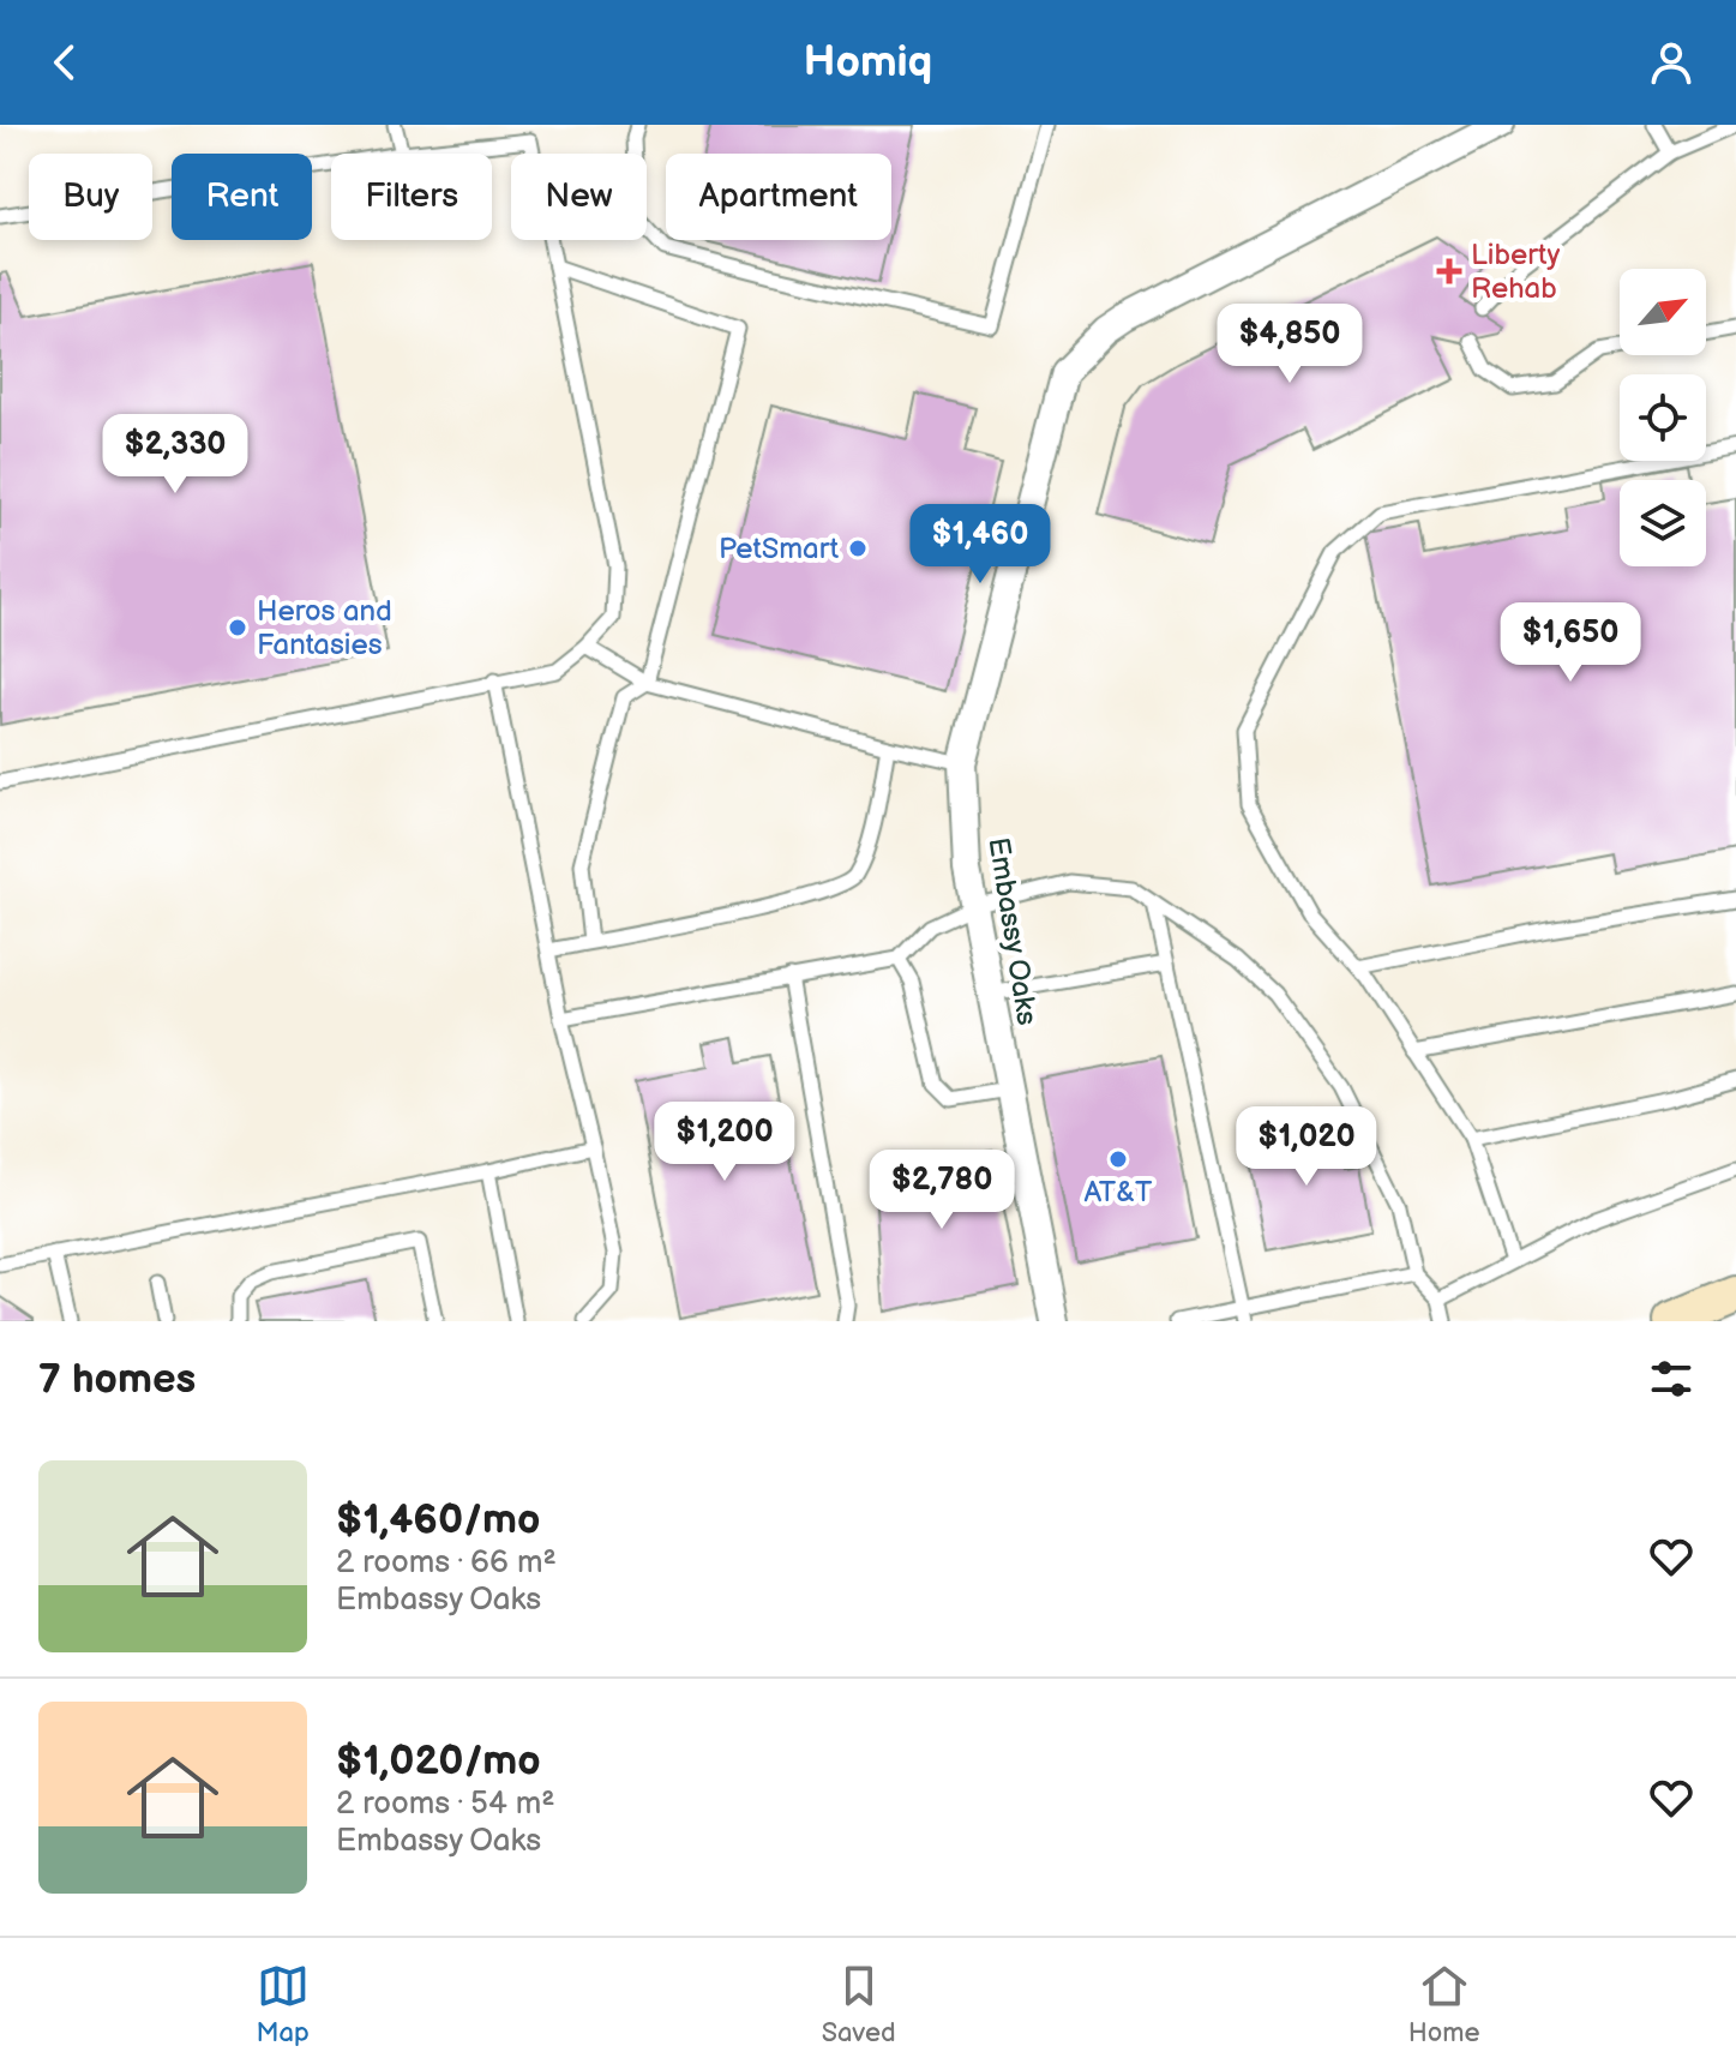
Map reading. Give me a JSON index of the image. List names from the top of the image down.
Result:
{
  "streets": {
    "street": ["Embassy Oaks"]
  },
  "places": {
    "health": ["Liberty Rehab"],
    "other": ["PetSmart", "Heros and Fantasies", "AT&T"]
  },
  "north": "top right",
  "page": {
    "header": "Homiq",
    "chip": [
      "Buy",
      "Rent",
      "Filters",
      "New",
      "Apartment"
    ],
    "price": [
      "$4,850",
      "$2,330",
      "$1,460",
      "$1,650",
      "$1,200",
      "$1,020",
      "$2,780"
    ],
    "heading": "7 homes",
    "list": [
      {
        "name": "$1,460/mo",
        "note": "2 rooms · 66 m² · Embassy Oaks"
      },
      {
        "name": "$1,020/mo",
        "note": "2 rooms · 54 m² · Embassy Oaks"
      }
    ],
    "tabs": ["Map", "Saved", "Home"]
  }
}
